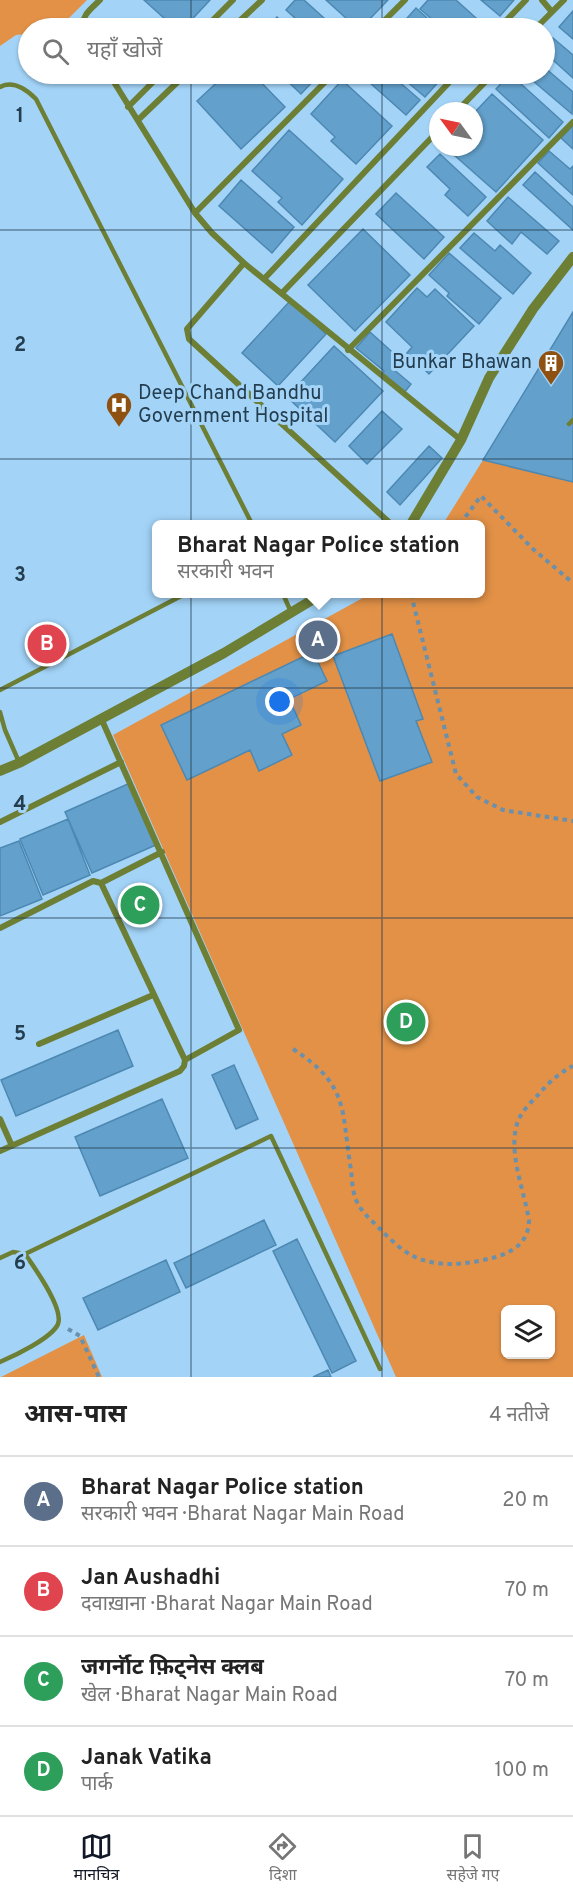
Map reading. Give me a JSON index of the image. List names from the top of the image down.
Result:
{
  "places": {
    "building": ["Bunkar Bhawan"],
    "hospital": ["Deep Chand Bandhu Government Hospital"]
  },
  "north": "top left",
  "page": {
    "search": "यहाँ खोजें",
    "popup": ["Bharat Nagar Police station", "सरकारी भवन"],
    "pins": [
      "A",
      "B",
      "C",
      "D"
    ],
    "heading": ["आस-पास", "4 नतीजे"],
    "list": [
      {
        "mark": "A",
        "name": "Bharat Nagar Police station",
        "note": "सरकारी भवन · Bharat Nagar Main Road",
        "value": "20 m"
      },
      {
        "mark": "B",
        "name": "Jan Aushadhi",
        "note": "दवाख़ाना · Bharat Nagar Main Road",
        "value": "70 m"
      },
      {
        "mark": "C",
        "name": "जगर्नॉट फ़िट्नेस क्लब",
        "note": "खेल · Bharat Nagar Main Road",
        "value": "70 m"
      },
      {
        "mark": "D",
        "name": "Janak Vatika",
        "note": "पार्क",
        "value": "100 m"
      }
    ],
    "nav": ["मानचित्र", "दिशा", "सहेजे गए"]
  },
  "grid": {
    "rows": [
      "1",
      "2",
      "3",
      "4",
      "5",
      "6"
    ]
  }
}
